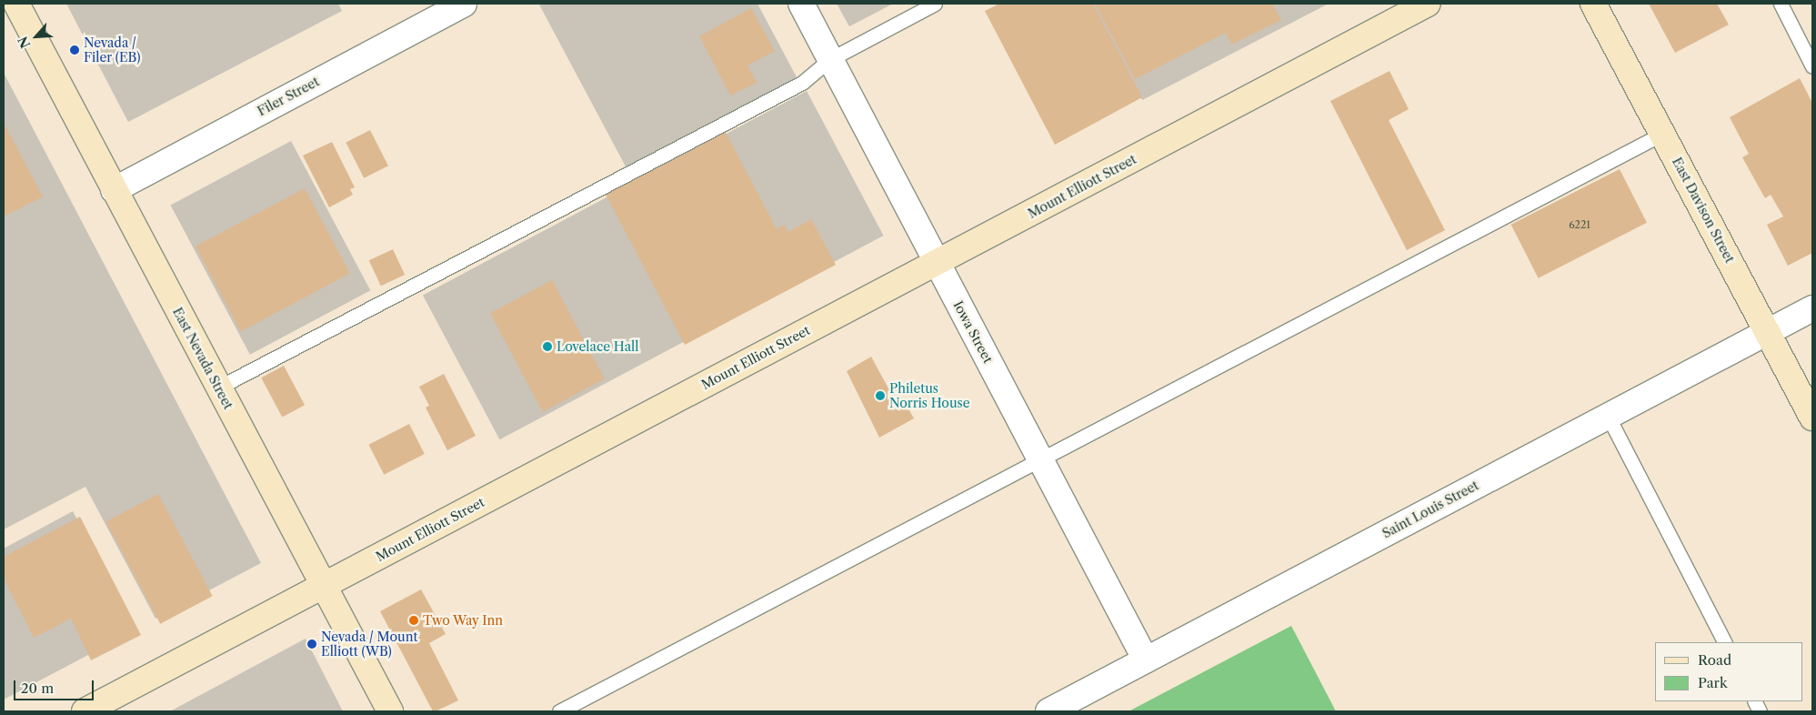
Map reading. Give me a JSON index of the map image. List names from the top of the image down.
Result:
{
  "streets": {
    "street": [
      "Filer Street",
      "Mount Elliott Street",
      "East Davison Street",
      "Iowa Street",
      "East Nevada Street",
      "Saint Louis Street"
    ]
  },
  "crossings": [
    ["Filer Street", "East Nevada Street"],
    ["Mount Elliott Street", "Iowa Street"],
    ["Mount Elliott Street", "East Nevada Street"],
    ["East Davison Street", "Saint Louis Street"],
    ["Iowa Street", "Saint Louis Street"]
  ],
  "places": [
    "Nevada / Filer (EB)",
    "Lovelace Hall",
    "Philetus Norris House",
    "Two Way Inn",
    "Nevada / Mount Elliott (WB)"
  ],
  "house_numbers": ["6221"],
  "legend": ["Road", "Park"],
  "scale_bar": "20 m",
  "north": "bottom left"
}
